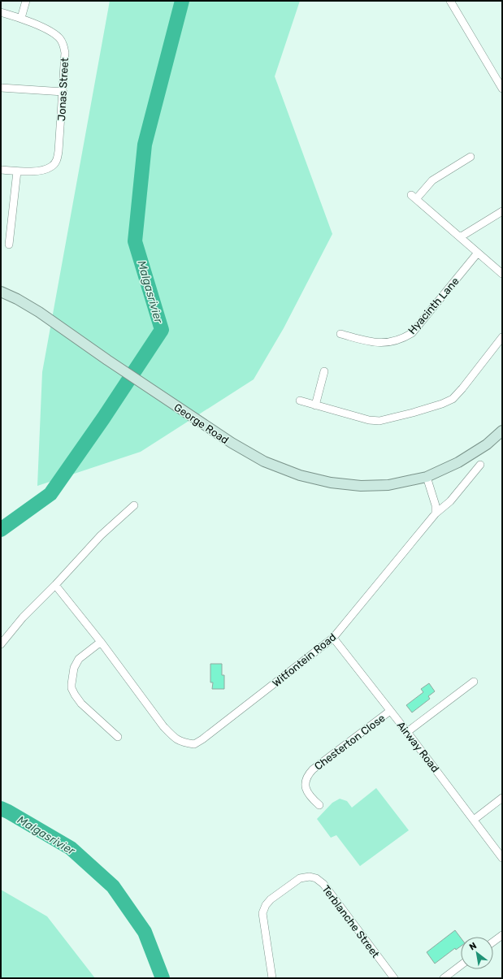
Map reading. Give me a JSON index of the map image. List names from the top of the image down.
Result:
{
  "streets": {
    "main road": ["George Road"],
    "street": [
      "Jonas Street",
      "Hyacinth Lane",
      "Witfontein Road",
      "Chesterton Close",
      "Airway Road",
      "Terblanche Street"
    ]
  },
  "crossings": [
    ["Witfontein Road", "Airway Road"],
    ["Chesterton Close", "Airway Road"]
  ],
  "water": ["Malgasrivier"],
  "north": "top left"
}
